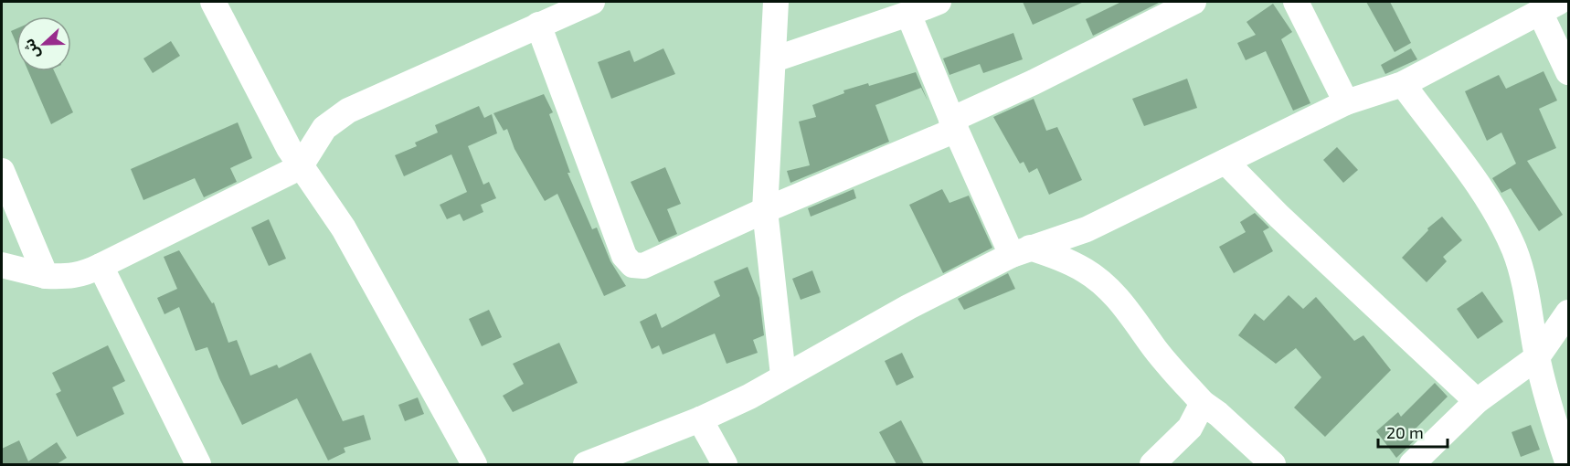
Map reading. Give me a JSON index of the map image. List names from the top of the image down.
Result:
{
  "scale_bar": "20 m",
  "north": "left"
}
